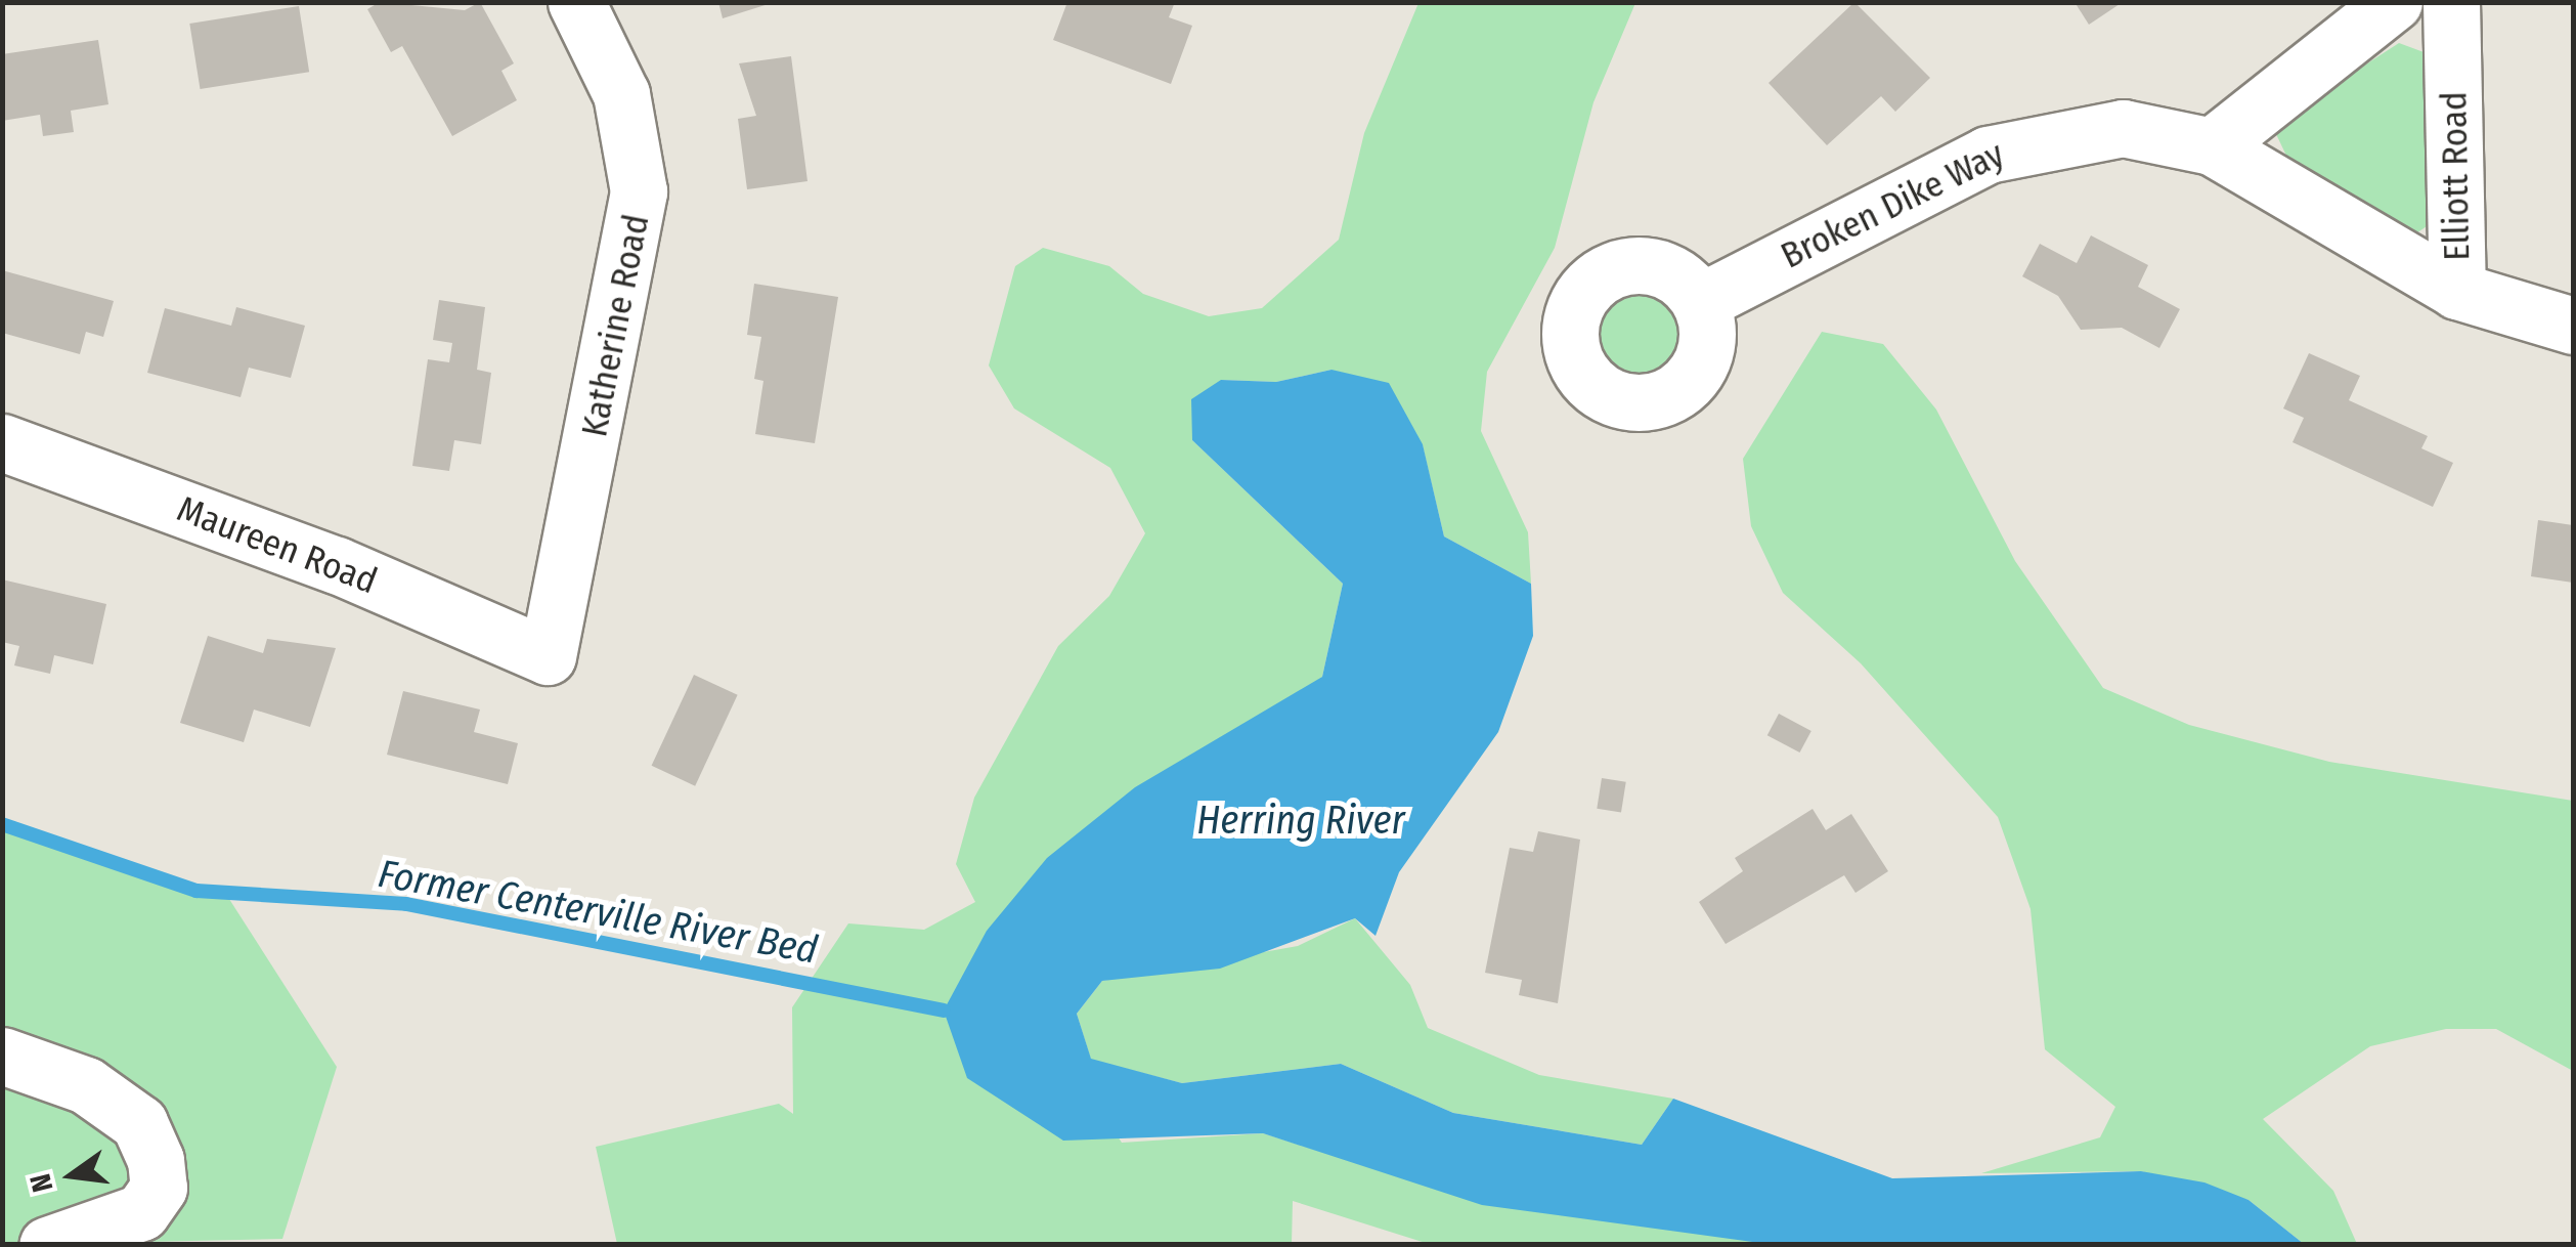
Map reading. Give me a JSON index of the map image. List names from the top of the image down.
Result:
{
  "streets": {
    "street": [
      "Elliott Road",
      "Broken Dike Way",
      "Katherine Road",
      "Maureen Road"
    ]
  },
  "crossings": [
    ["Elliott Road", "Broken Dike Way"],
    ["Katherine Road", "Maureen Road"]
  ],
  "water": ["Herring River", "Former Centerville River Bed"],
  "north": "left"
}
